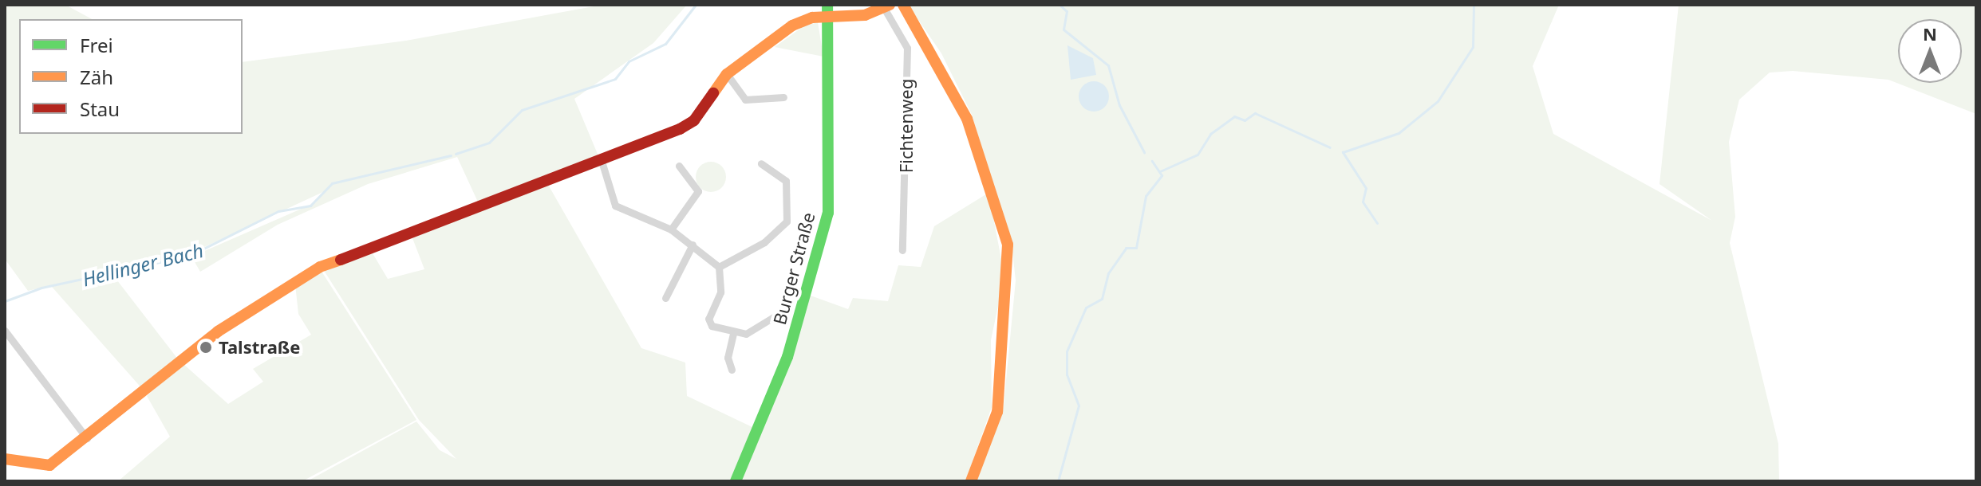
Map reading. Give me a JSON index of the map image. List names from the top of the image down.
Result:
{
  "streets": {
    "street": ["Fichtenweg", "Burger Straße"]
  },
  "water": ["Hellinger Bach"],
  "places": ["Talstraße"],
  "legend": ["Frei", "Zäh", "Stau"],
  "north": "top"
}
